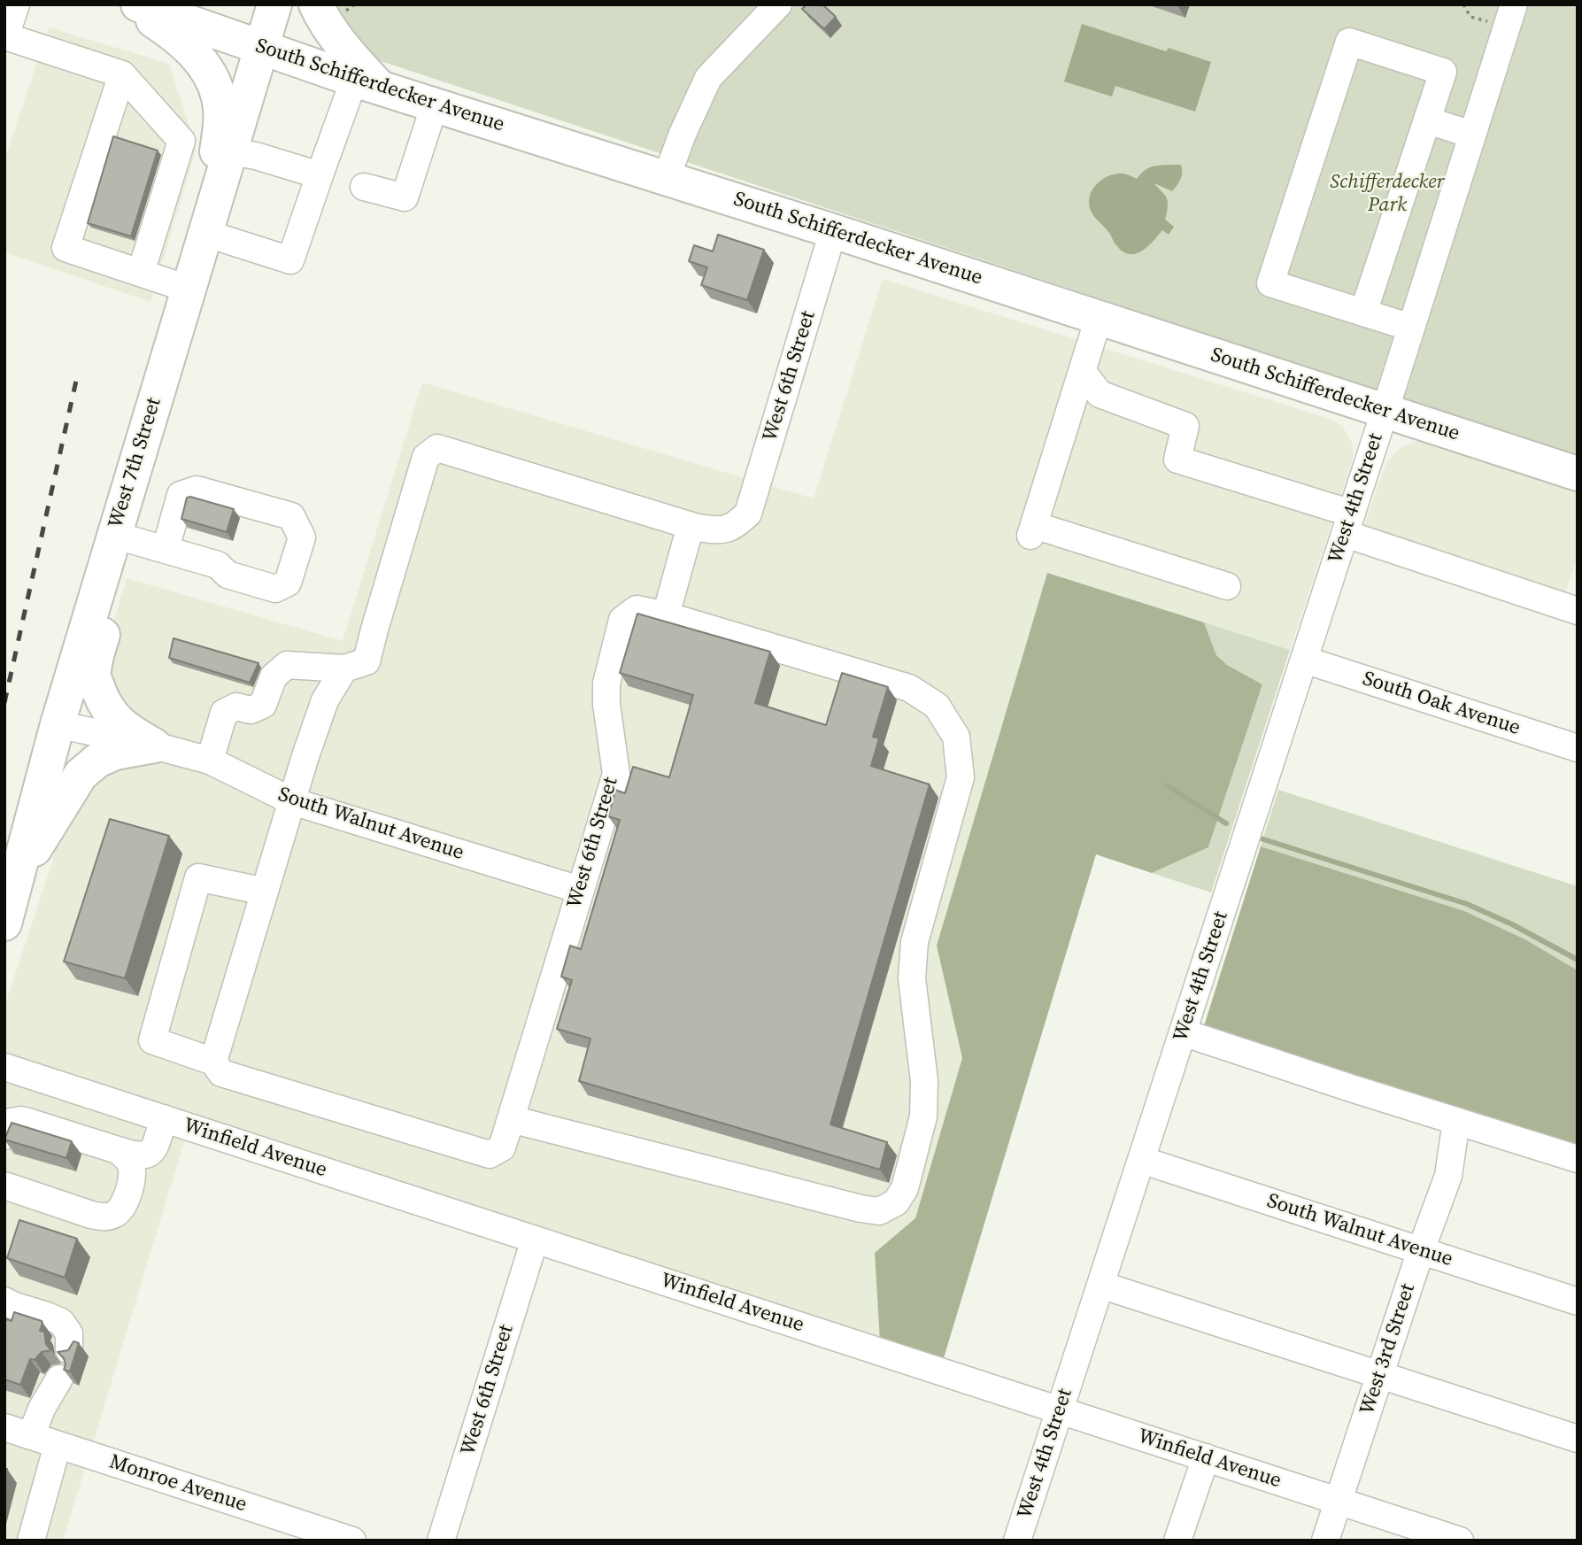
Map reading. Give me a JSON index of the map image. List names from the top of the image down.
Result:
{
  "streets": {
    "main road": ["South Schifferdecker Avenue", "West 7th Street"],
    "street": [
      "West 6th Street",
      "West 4th Street",
      "South Oak Avenue",
      "South Walnut Avenue",
      "Winfield Avenue",
      "West 3rd Street",
      "Monroe Avenue"
    ]
  },
  "crossings": [
    ["South Schifferdecker Avenue", "West 6th Street"],
    ["South Schifferdecker Avenue", "West 7th Street"],
    ["South Schifferdecker Avenue", "West 4th Street"],
    ["West 6th Street", "South Walnut Avenue"],
    ["West 6th Street", "Winfield Avenue"],
    ["West 7th Street", "South Walnut Avenue"],
    ["West 4th Street", "South Oak Avenue"],
    ["West 4th Street", "South Walnut Avenue"],
    ["West 4th Street", "Winfield Avenue"],
    ["South Walnut Avenue", "West 3rd Street"],
    ["Winfield Avenue", "West 3rd Street"]
  ],
  "parks": ["Schifferdecker Park"]
}
